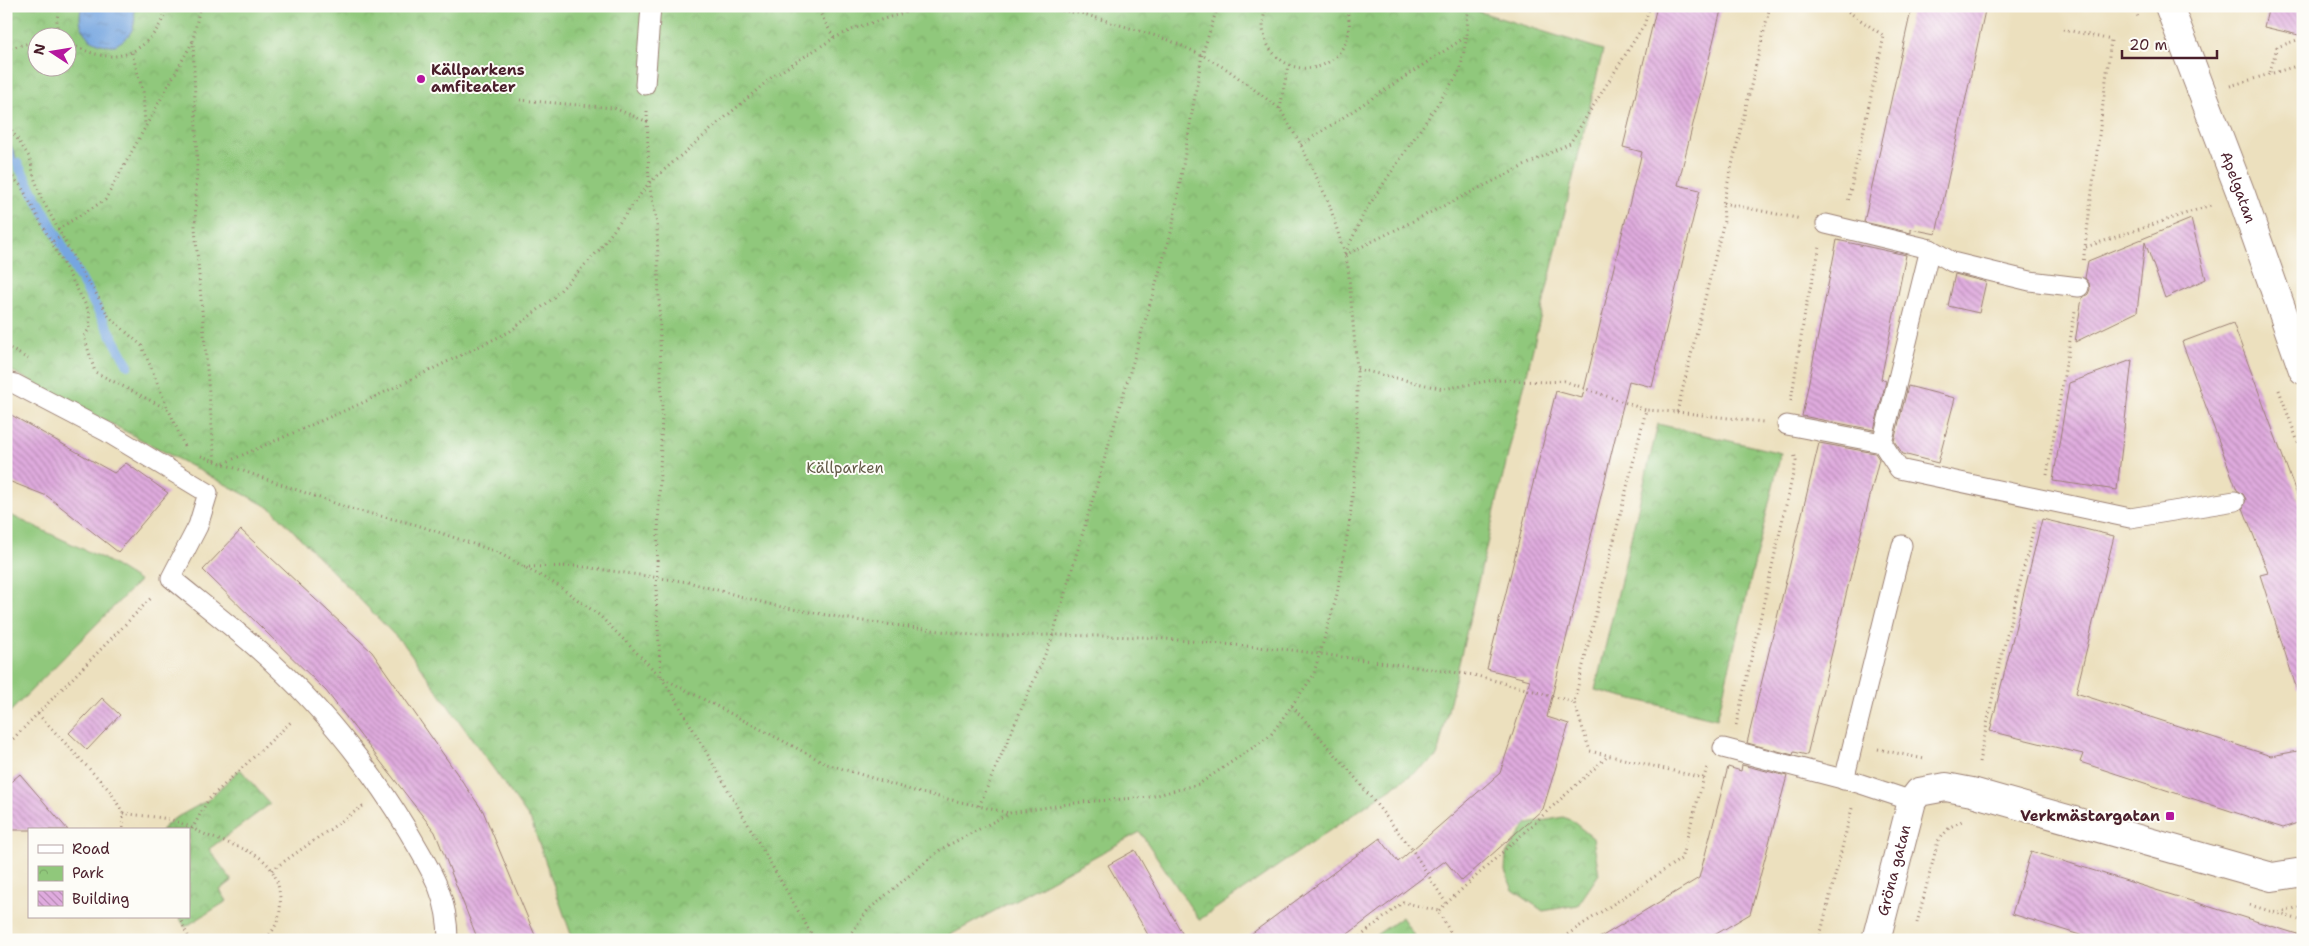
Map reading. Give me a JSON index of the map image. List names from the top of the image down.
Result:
{
  "streets": {
    "street": ["Apelgatan", "Gröna gatan"]
  },
  "parks": ["Källparken"],
  "places": {
    "other": ["Källparkens amfiteater"],
    "transit": ["Verkmästargatan"]
  },
  "legend": ["Road", "Park", "Building"],
  "scale_bar": "20 m",
  "north": "left"
}
